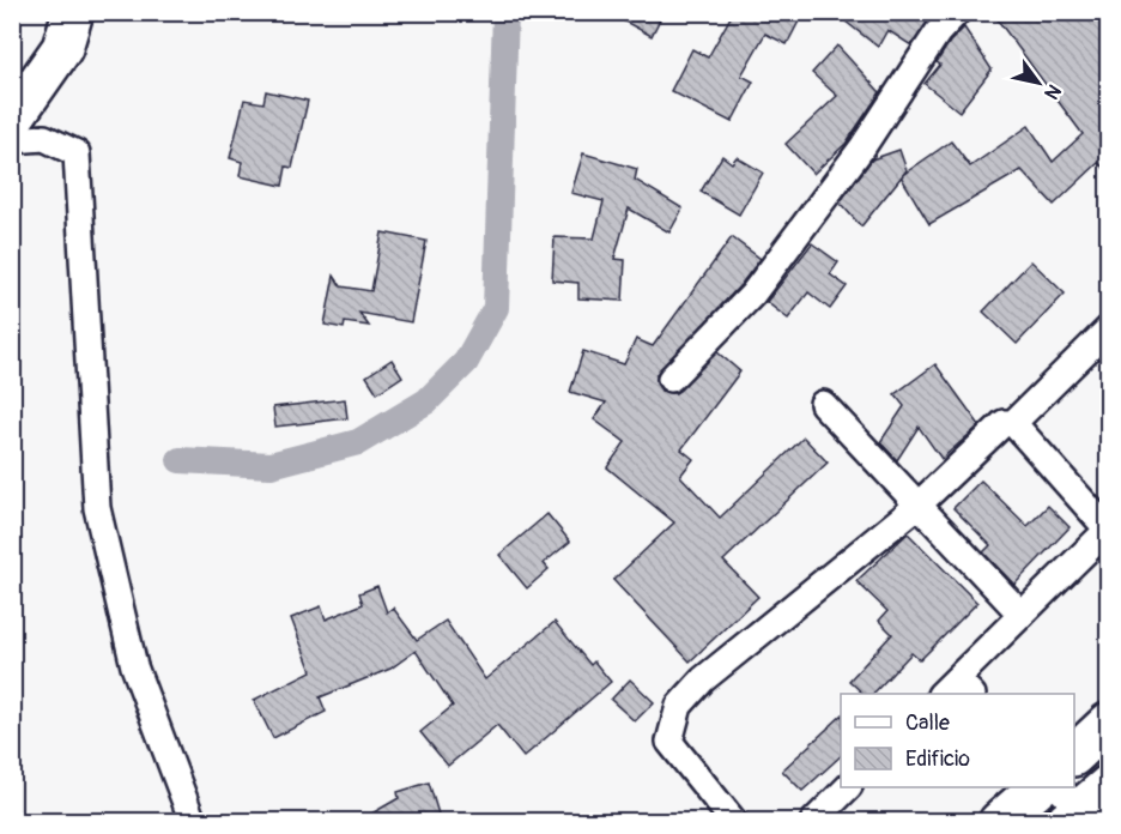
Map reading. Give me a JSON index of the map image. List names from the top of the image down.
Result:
{
  "legend": ["Calle", "Edificio"],
  "north": "bottom right"
}
